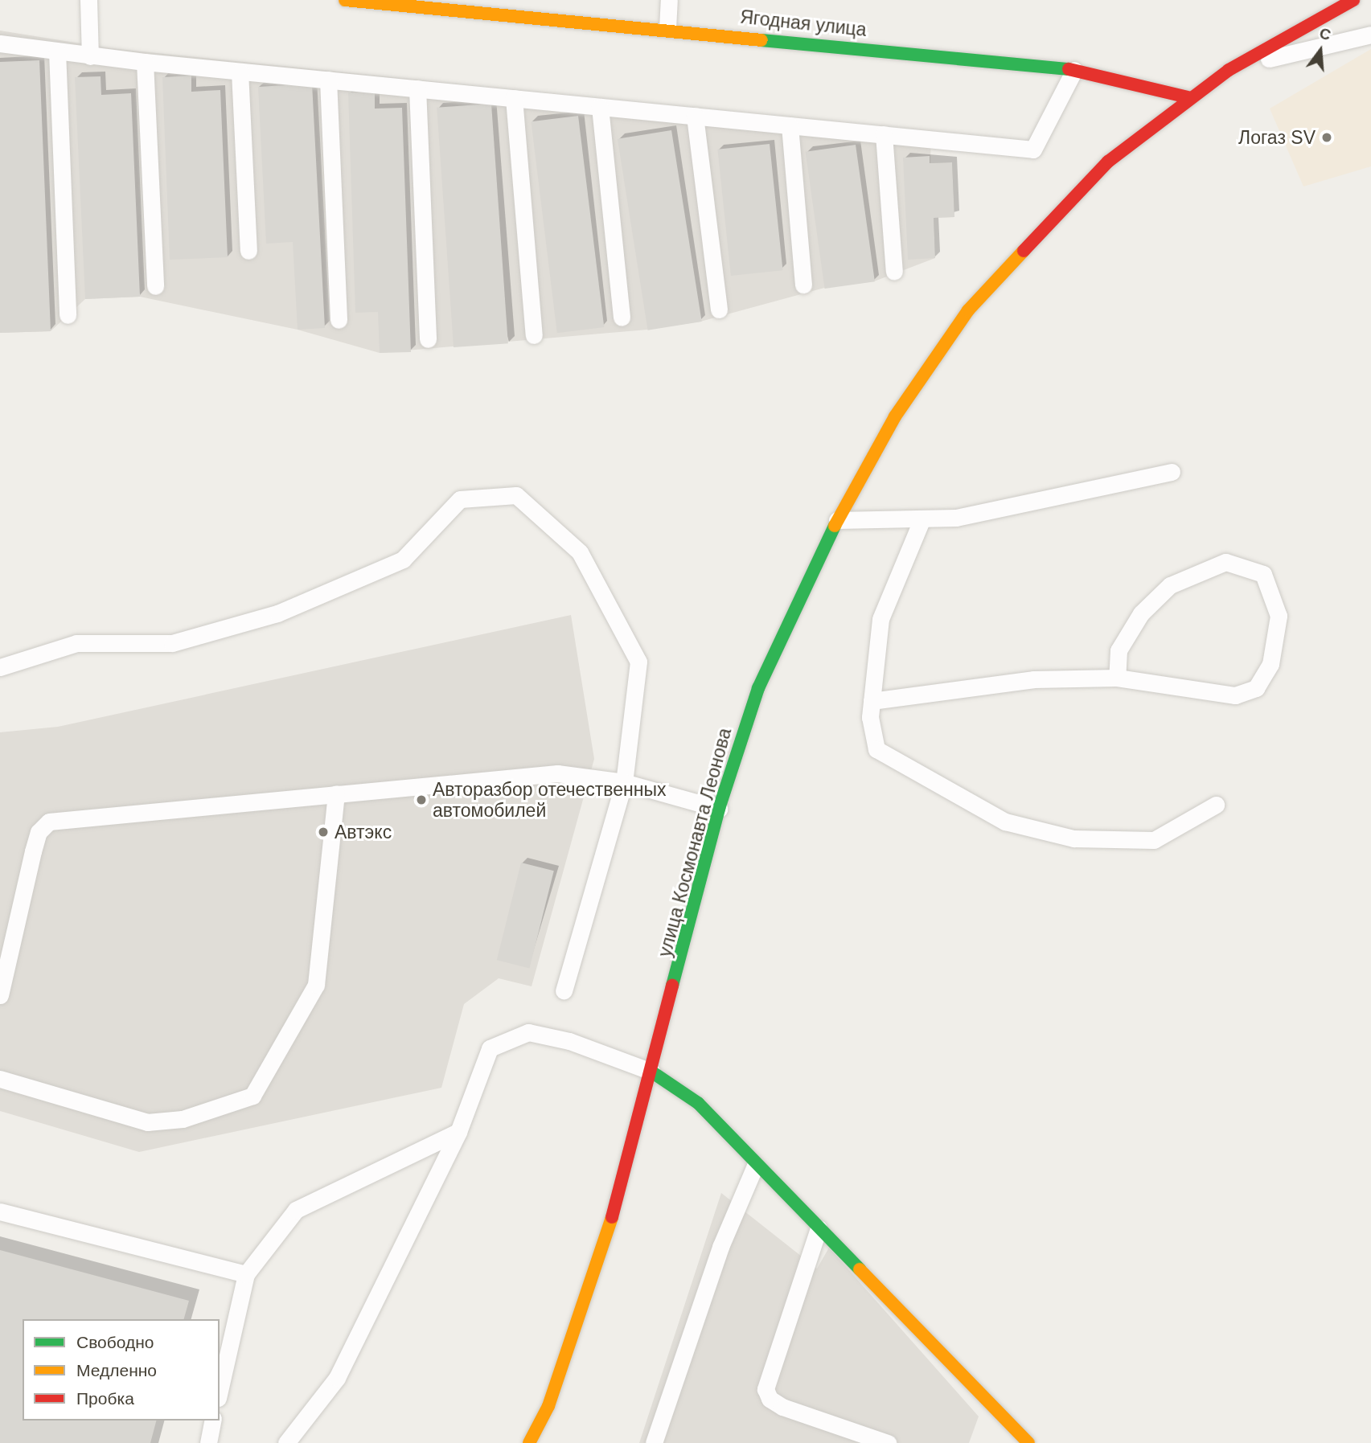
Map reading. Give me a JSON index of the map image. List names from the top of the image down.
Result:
{
  "streets": {
    "main road": ["Ягодная улица", "улица Космонавта Леонова"]
  },
  "crossings": [
    ["Ягодная улица", "улица Космонавта Леонова"]
  ],
  "places": ["Логаз SV", "Авторазбор отечественных автомобилей", "Автэкс"],
  "legend": ["Свободно", "Медленно", "Пробка"],
  "north": "top"
}
